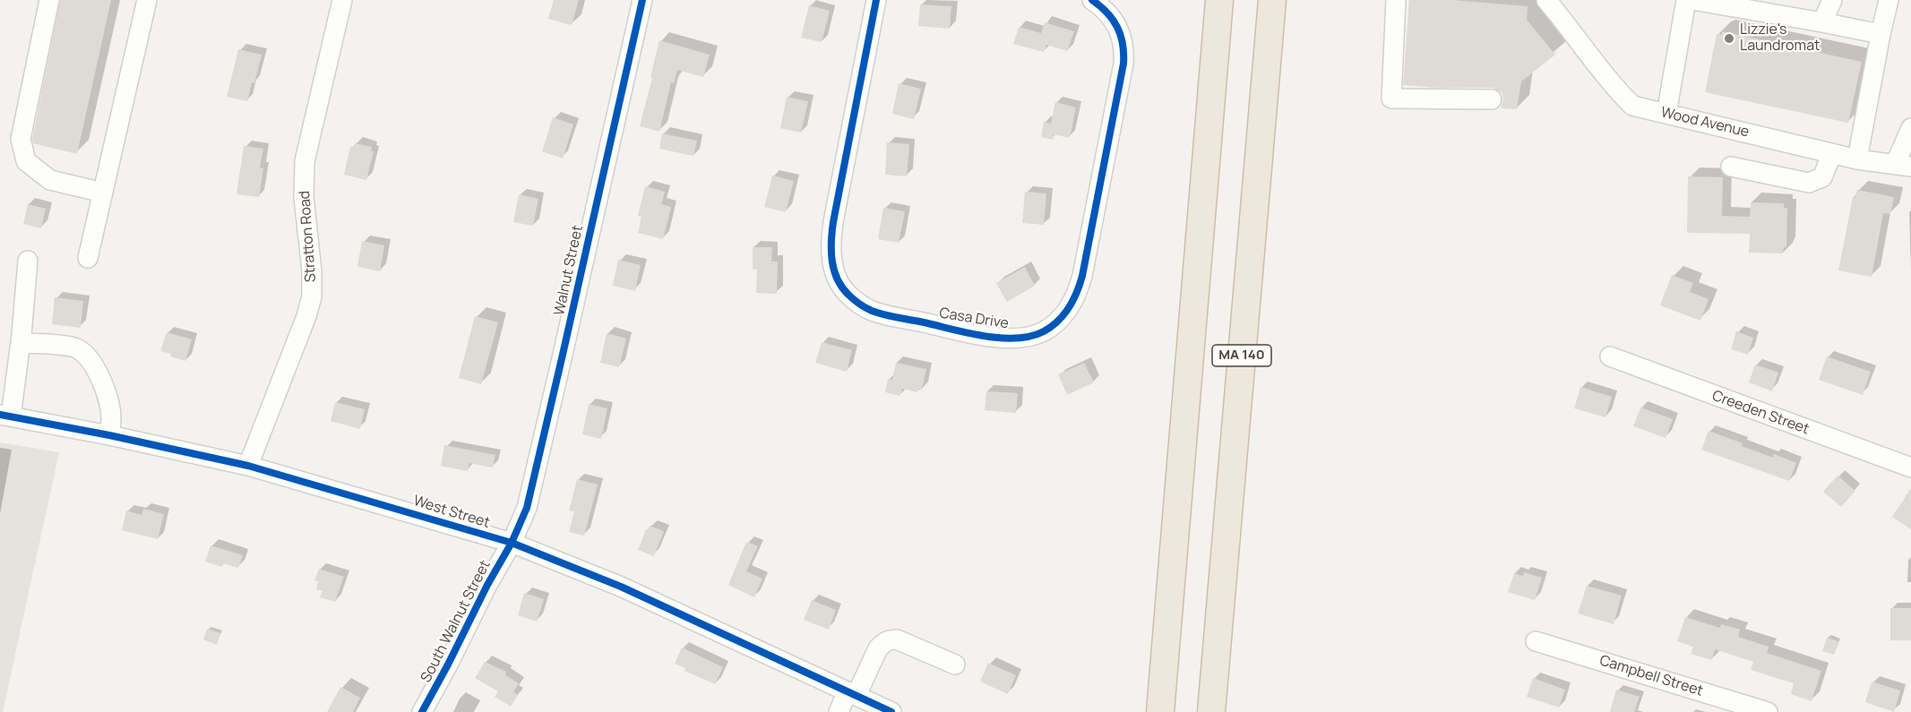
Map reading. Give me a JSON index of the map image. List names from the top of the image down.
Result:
{
  "streets": {
    "highway": ["MA 140"],
    "street": [
      "Wood Avenue",
      "Stratton Road",
      "Walnut Street",
      "Casa Drive",
      "Creeden Street",
      "West Street",
      "South Walnut Street",
      "Campbell Street"
    ]
  },
  "crossings": [
    ["Stratton Road", "West Street"],
    ["Walnut Street", "West Street"],
    ["Walnut Street", "South Walnut Street"],
    ["West Street", "South Walnut Street"]
  ],
  "places": ["Lizzie's Laundromat"]
}
